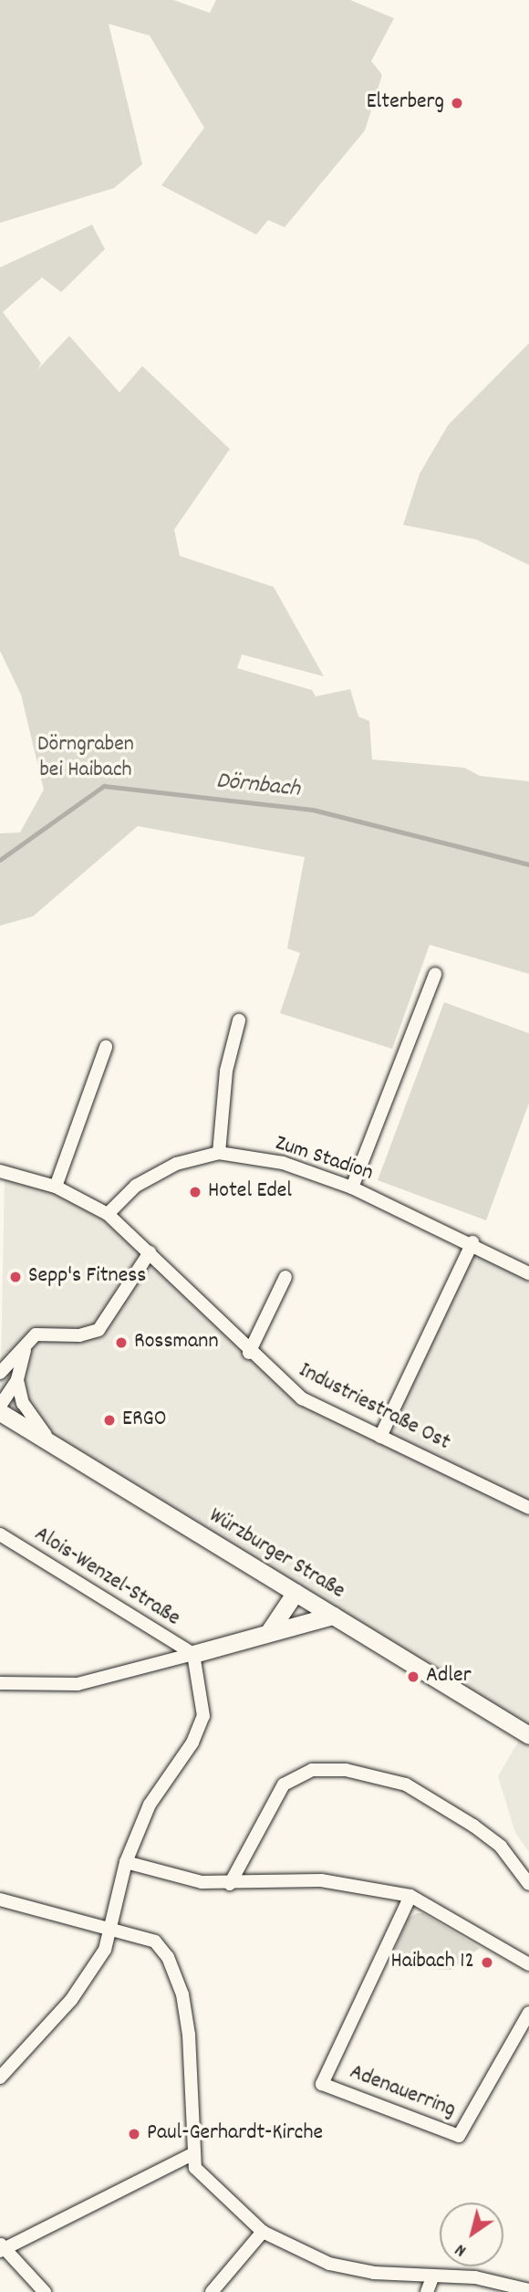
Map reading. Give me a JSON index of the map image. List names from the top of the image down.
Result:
{
  "streets": {
    "main road": ["Würzburger Straße"],
    "street": [
      "Zum Stadion",
      "Industriestraße Ost",
      "Alois-Wenzel-Straße",
      "Adenauerring"
    ]
  },
  "crossings": [
    ["Zum Stadion", "Industriestraße Ost"]
  ],
  "water": ["Dörnbach"],
  "parks": ["Dörngraben bei Haibach"],
  "places": [
    "Elterberg",
    "Hotel Edel",
    "Sepp's Fitness",
    "Rossmann",
    "ERGO",
    "Adler",
    "Haibach 12",
    "Paul-Gerhardt-Kirche"
  ],
  "north": "bottom left"
}
